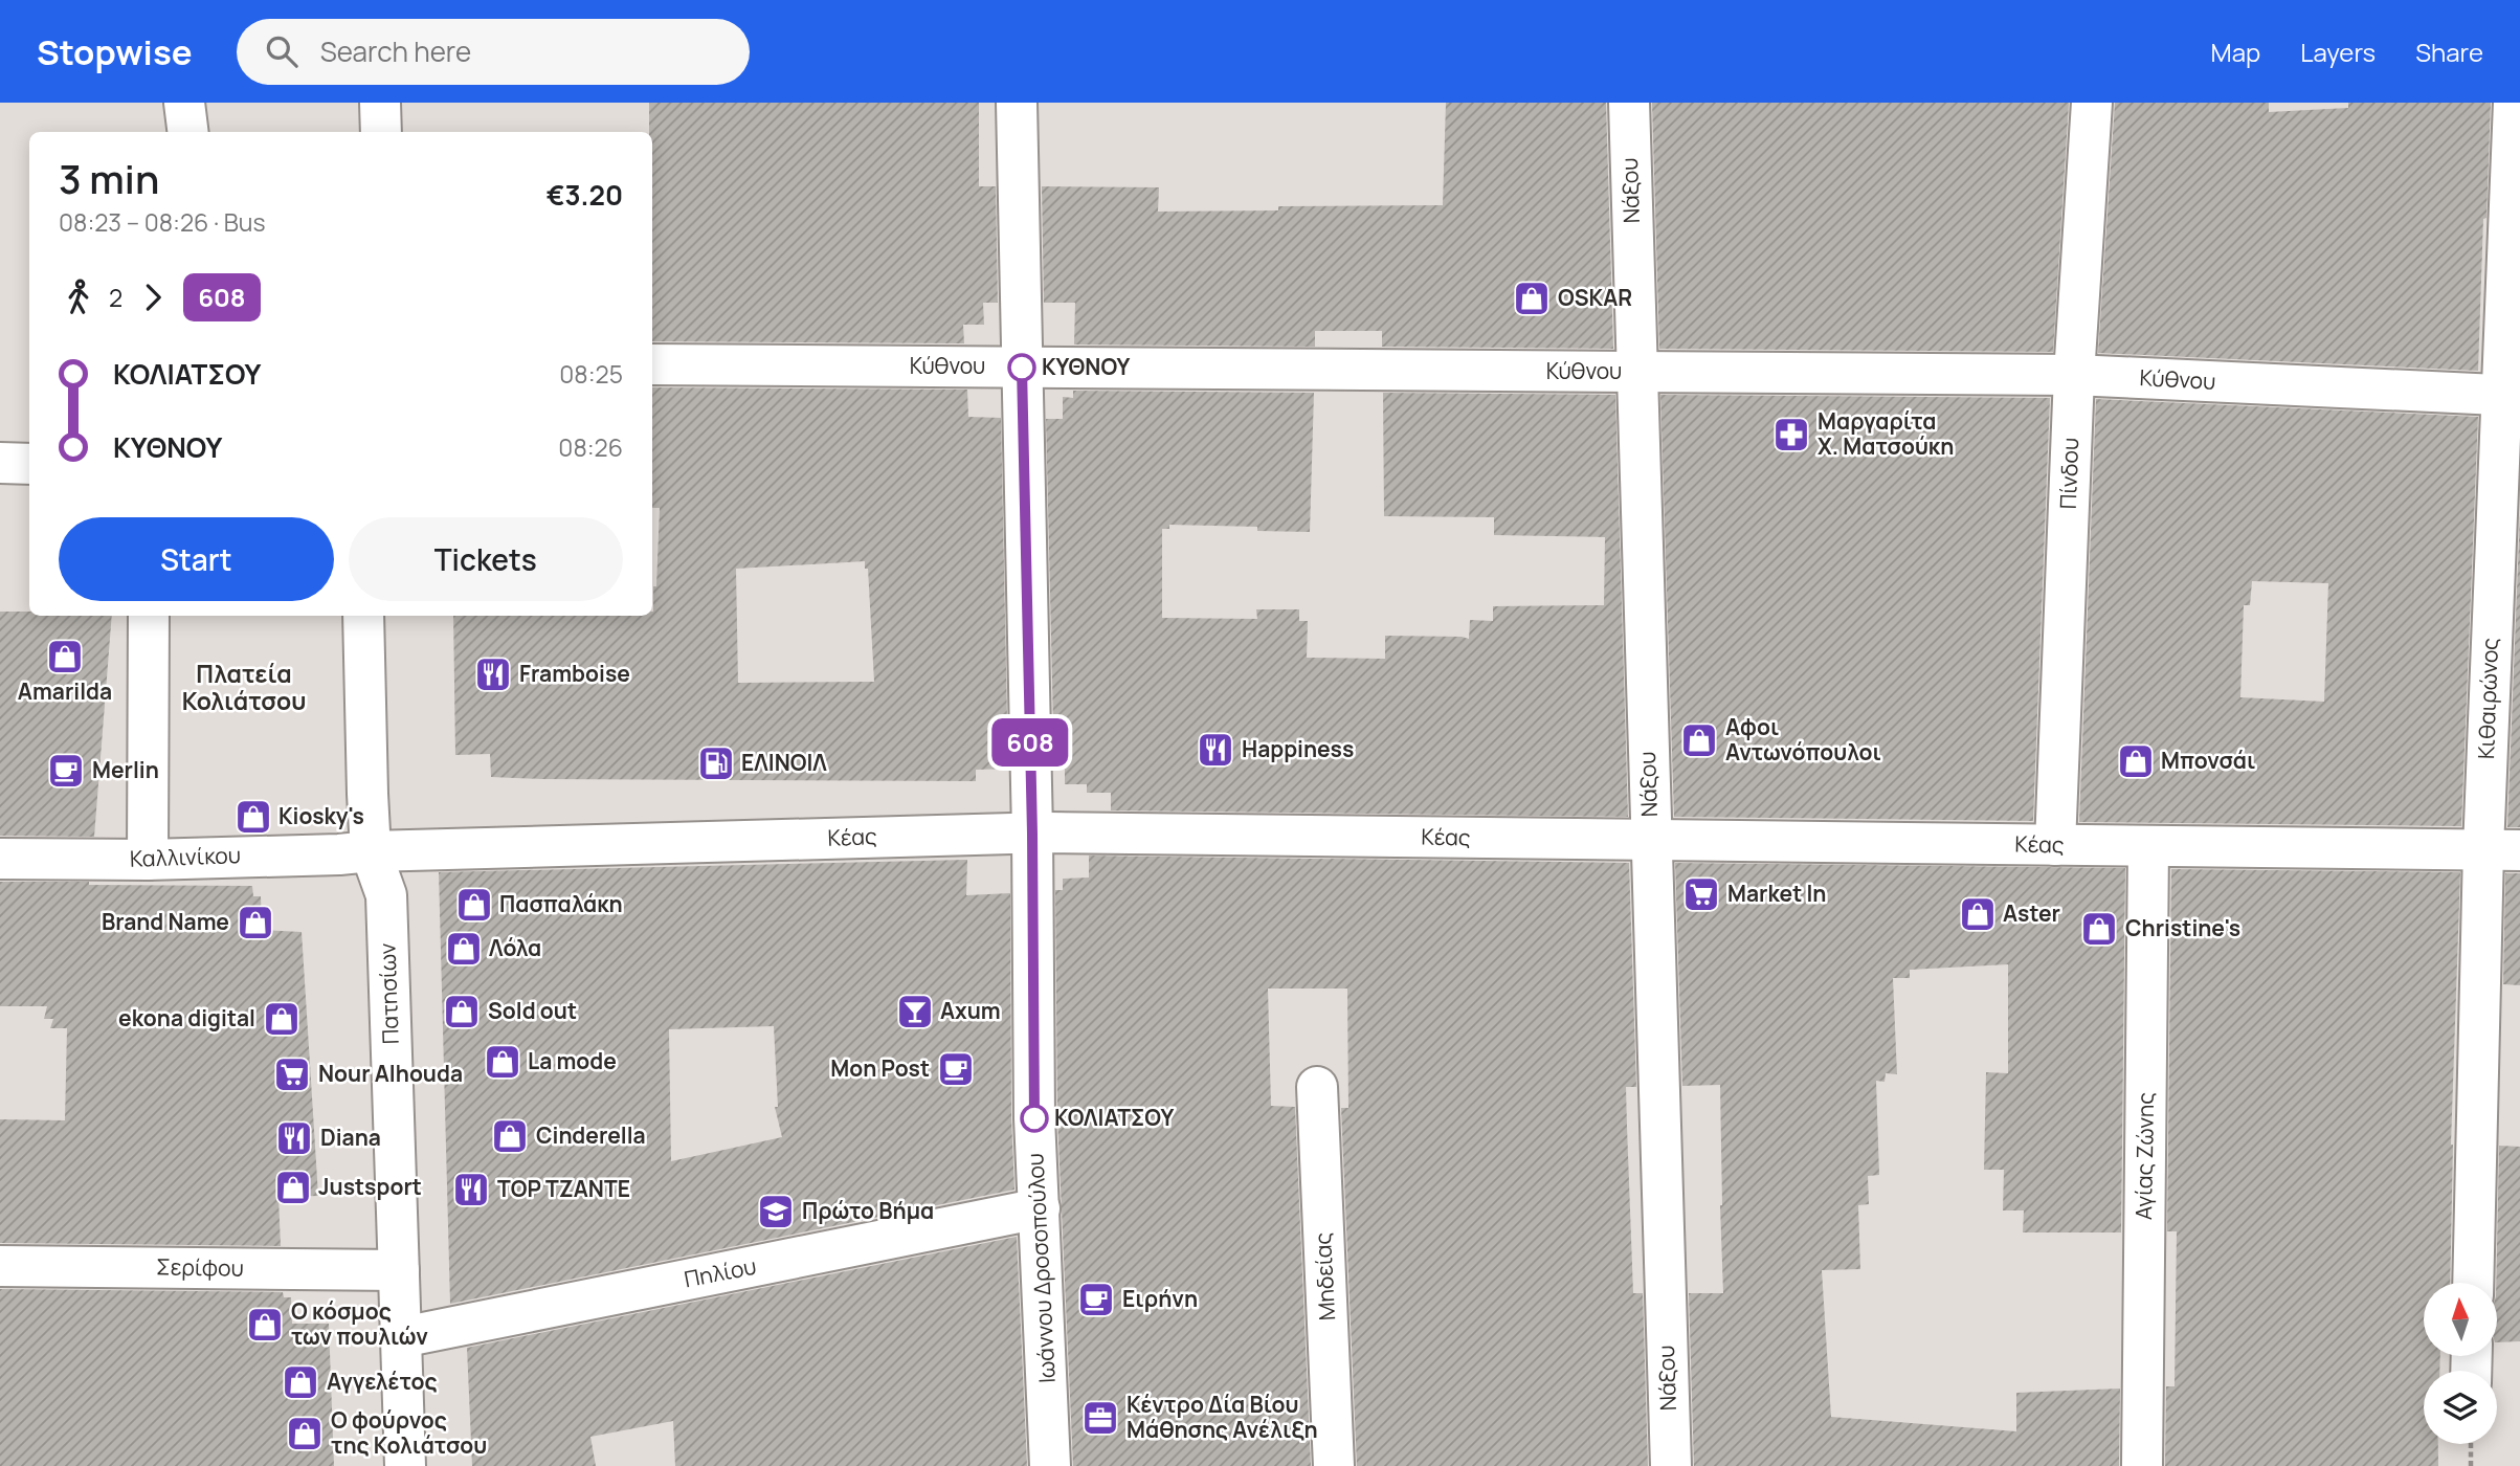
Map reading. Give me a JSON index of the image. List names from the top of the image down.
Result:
{
  "streets": {
    "street": [
      "Νάξου",
      "Κύθνου",
      "Πίνδου",
      "Κιθαιρώνος",
      "Κέας",
      "Καλλινίκου",
      "Πατησίων",
      "Αγίας Ζώνης",
      "Σερίφου",
      "Ιωάννου Δροσοπούλου",
      "Πηλίου",
      "Μηδείας"
    ]
  },
  "crossings": [
    ["Νάξου", "Κύθνου"],
    ["Νάξου", "Κέας"],
    ["Κύθνου", "Πίνδου"],
    ["Κύθνου", "Κιθαιρώνος"],
    ["Κύθνου", "Ιωάννου Δροσοπούλου"],
    ["Πίνδου", "Κέας"],
    ["Κιθαιρώνος", "Κέας"],
    ["Κέας", "Καλλινίκου"],
    ["Κέας", "Πατησίων"],
    ["Κέας", "Αγίας Ζώνης"],
    ["Κέας", "Ιωάννου Δροσοπούλου"],
    ["Καλλινίκου", "Πατησίων"],
    ["Πατησίων", "Σερίφου"],
    ["Πατησίων", "Πηλίου"],
    ["Ιωάννου Δροσοπούλου", "Πηλίου"]
  ],
  "districts": ["Πλατεία Κολιάτσου"],
  "places": {
    "shop": [
      "OSKAR",
      "Amarilda",
      "Αφοι Αντωνόπουλοι",
      "Μπονσάι",
      "Kiosky's",
      "Πασπαλάκη",
      "Aster",
      "Brand Name",
      "Christine's",
      "Λόλα",
      "Sold out",
      "ekona digital",
      "La mode",
      "Cinderella",
      "Justsport",
      "Ο κόσμος των πουλιών",
      "Αγγελέτος",
      "Ο φούρνος της Κολιάτσου"
    ],
    "other": ["ΚΥΘΝΟΥ", "ΚΟΛΙΑΤΣΟΥ"],
    "pharmacy": ["Μαργαρίτα Χ. Ματσούκη"],
    "restaurant": [
      "Framboise",
      "Happiness",
      "Diana",
      "TOP TZANTE"
    ],
    "fuel station": ["ΕΛΙΝΟΙΛ"],
    "cafe": ["Merlin", "Mon Post", "Ειρήνη"],
    "supermarket": ["Market In", "Nour Alhouda"],
    "bar": ["Axum"],
    "school or university": ["Πρώτο Βήμα"],
    "office": ["Κέντρο Δία Βίου Μάθησης Ανέλιξη"]
  },
  "lines": ["bus line 608"],
  "north": "top",
  "page": {
    "header": "Stopwise",
    "search": "Search here",
    "nav": ["Map", "Layers", "Share"],
    "on_map": "608",
    "heading": ["3 min", "08:23 – 08:26 · Bus", "€3.20"],
    "legs": ["2", "608"],
    "list": [
      {
        "name": "ΚΟΛΙΑΤΣΟΥ",
        "value": "08:25"
      },
      {
        "name": "ΚΥΘΝΟΥ",
        "value": "08:26"
      }
    ],
    "buttons": ["Start", "Tickets"]
  }
}
